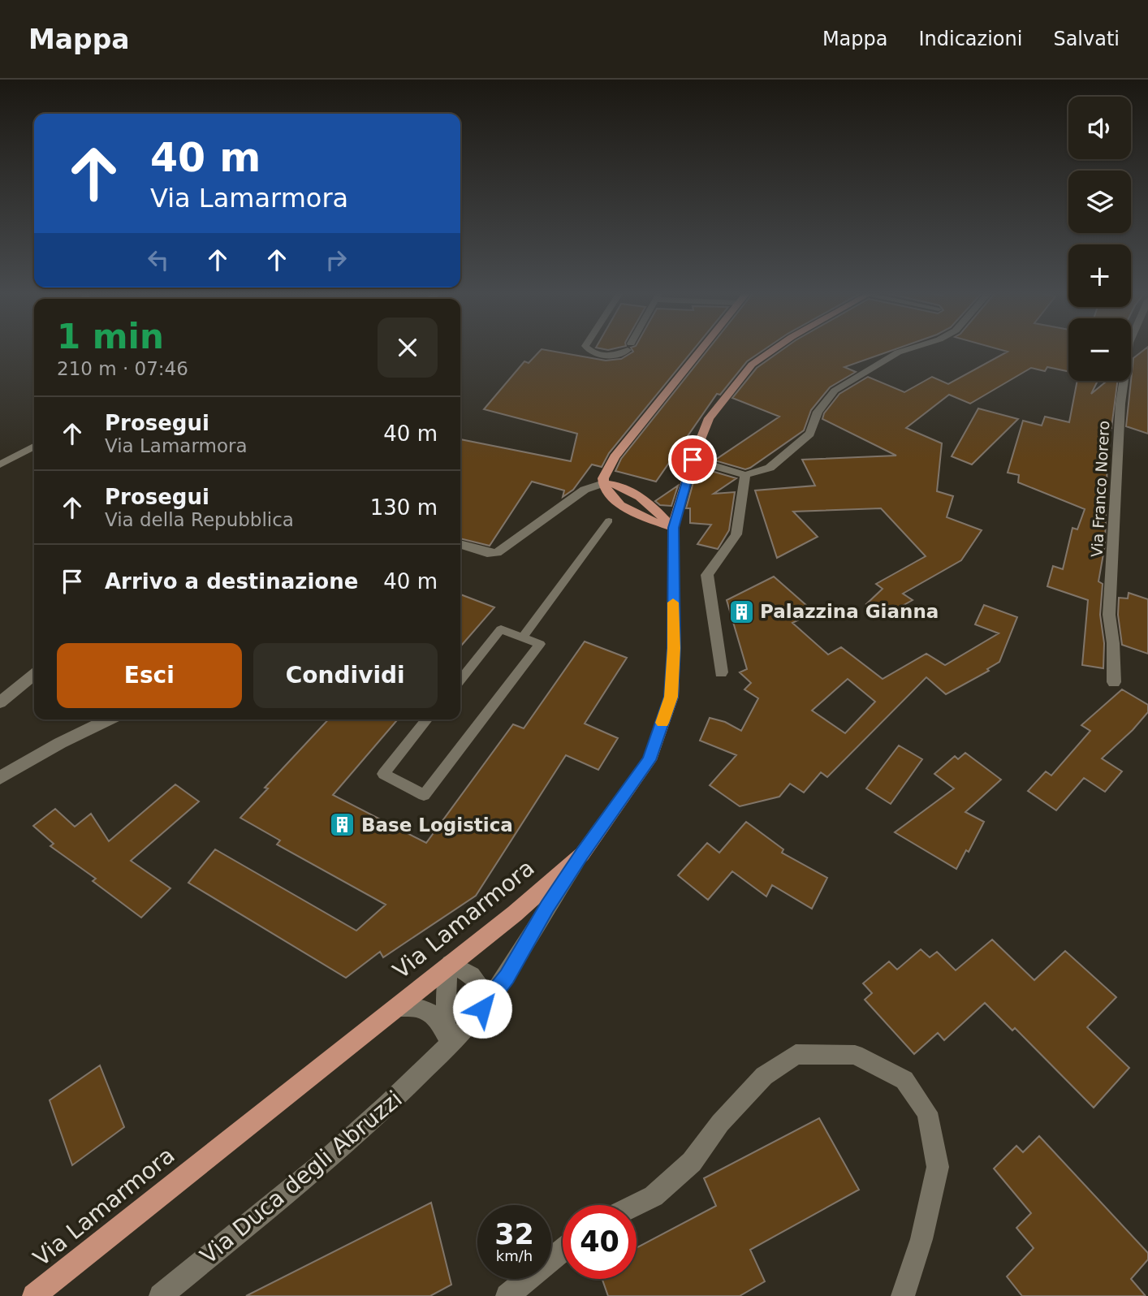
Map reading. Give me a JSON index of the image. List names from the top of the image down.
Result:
{
  "streets": {
    "main road": ["Via Lamarmora"],
    "street": ["Via Franco Norero", "Via Duca degli Abruzzi"]
  },
  "crossings": [
    ["Via Lamarmora", "Via Duca degli Abruzzi"]
  ],
  "places": {
    "building": ["Palazzina Gianna", "Base Logistica"]
  },
  "page": {
    "header": "Mappa",
    "nav": ["Mappa", "Indicazioni", "Salvati"],
    "map_buttons": ["+", "−"],
    "turn": ["40 m", "Via Lamarmora"],
    "heading": ["1 min", "210 m · 07:46"],
    "list": [
      {
        "name": "Prosegui",
        "note": "Via Lamarmora",
        "value": "40 m"
      },
      {
        "name": "Prosegui",
        "note": "Via della Repubblica",
        "value": "130 m"
      },
      {
        "name": "Arrivo a destinazione",
        "value": "40 m"
      }
    ],
    "buttons": ["Esci", "Condividi"],
    "speed": "32 km/h",
    "limit": "40"
  }
}
